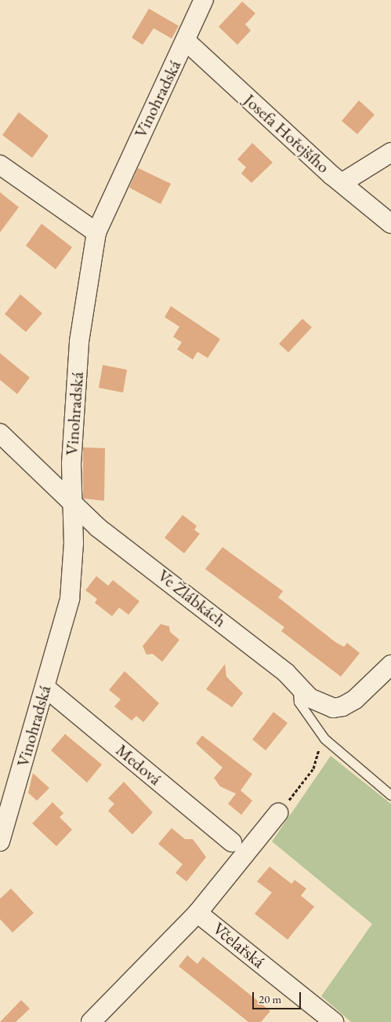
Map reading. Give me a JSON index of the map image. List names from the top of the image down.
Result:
{
  "streets": {
    "street": [
      "Vinohradská",
      "Josefa Hořejšího",
      "Ve Žlábkách",
      "Medová",
      "Včelařská"
    ]
  },
  "crossings": [
    ["Vinohradská", "Josefa Hořejšího"],
    ["Vinohradská", "Ve Žlábkách"],
    ["Vinohradská", "Medová"]
  ],
  "scale_bar": "20 m"
}
